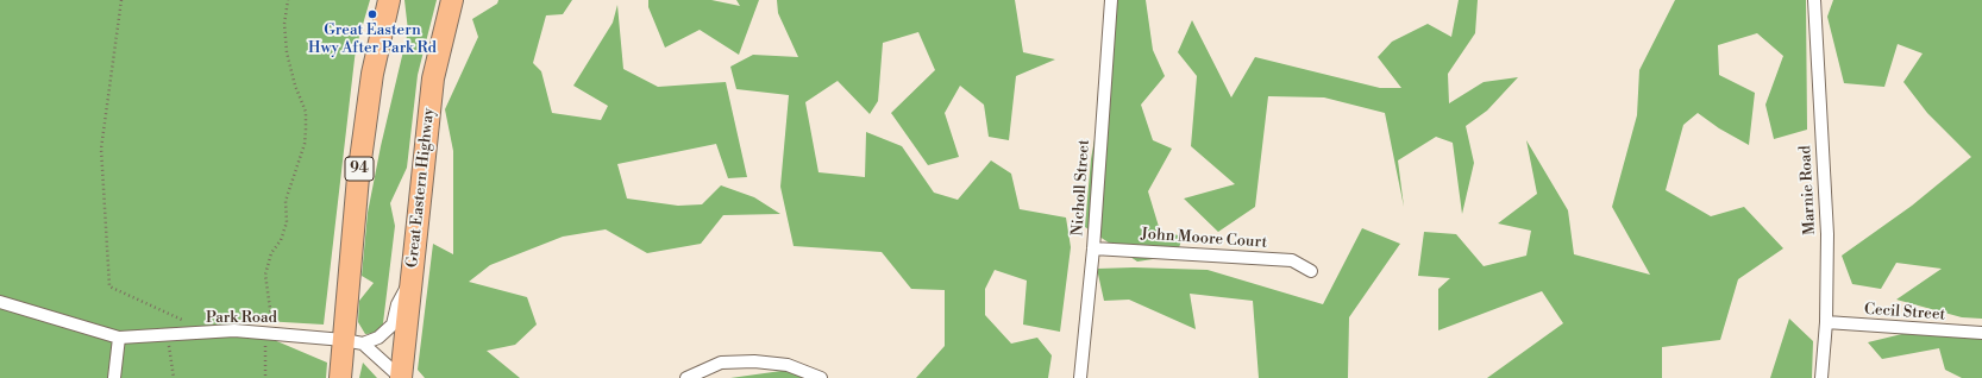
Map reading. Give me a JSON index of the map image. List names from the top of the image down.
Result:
{
  "streets": {
    "highway": ["94", "Great Eastern Highway"],
    "street": [
      "Nicholl Street",
      "Marnie Road",
      "John Moore Court",
      "Cecil Street",
      "Park Road"
    ]
  },
  "crossings": [
    ["94", "Park Road"],
    ["Nicholl Street", "John Moore Court"],
    ["Marnie Road", "Cecil Street"]
  ],
  "places": ["Great Eastern Hwy After Park Rd"]
}
